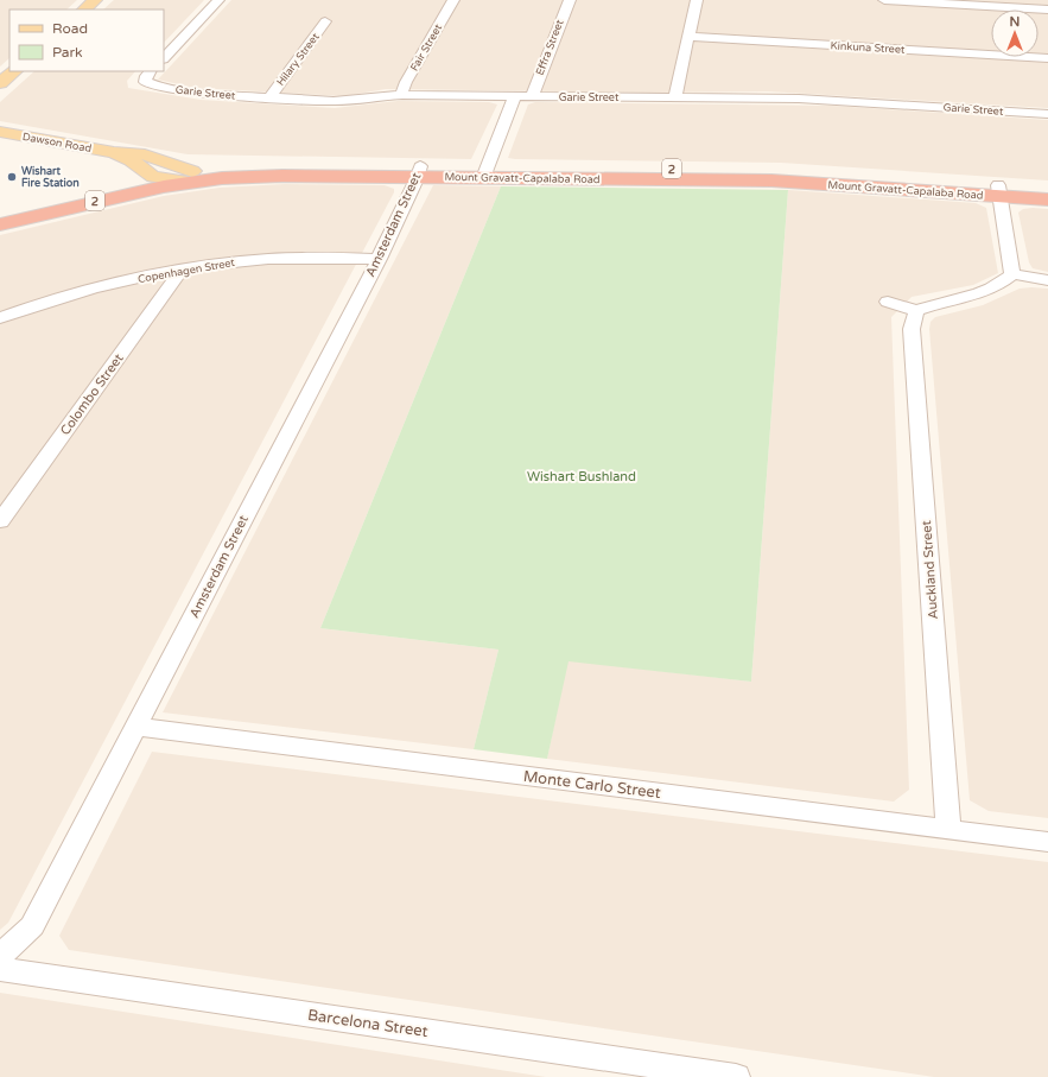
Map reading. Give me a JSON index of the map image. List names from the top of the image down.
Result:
{
  "streets": {
    "highway": ["2", "Mount Gravatt-Capalaba Road"],
    "main road": ["Dawson Road"],
    "street": [
      "Fair Street",
      "Effra Street",
      "Kinkuna Street",
      "Hilary Street",
      "Garie Street",
      "Amsterdam Street",
      "Copenhagen Street",
      "Colombo Street",
      "Auckland Street",
      "Monte Carlo Street",
      "Barcelona Street"
    ]
  },
  "crossings": [
    ["Fair Street", "Garie Street"],
    ["Effra Street", "Garie Street"],
    ["Hilary Street", "Garie Street"],
    ["Dawson Road", "2"],
    ["Dawson Road", "Mount Gravatt-Capalaba Road"],
    ["Mount Gravatt-Capalaba Road", "Amsterdam Street"],
    ["Amsterdam Street", "Copenhagen Street"],
    ["Amsterdam Street", "Monte Carlo Street"],
    ["Copenhagen Street", "Colombo Street"],
    ["Auckland Street", "Monte Carlo Street"]
  ],
  "parks": ["Wishart Bushland"],
  "places": ["Wishart Fire Station"],
  "legend": ["Road", "Park"],
  "north": "top"
}
